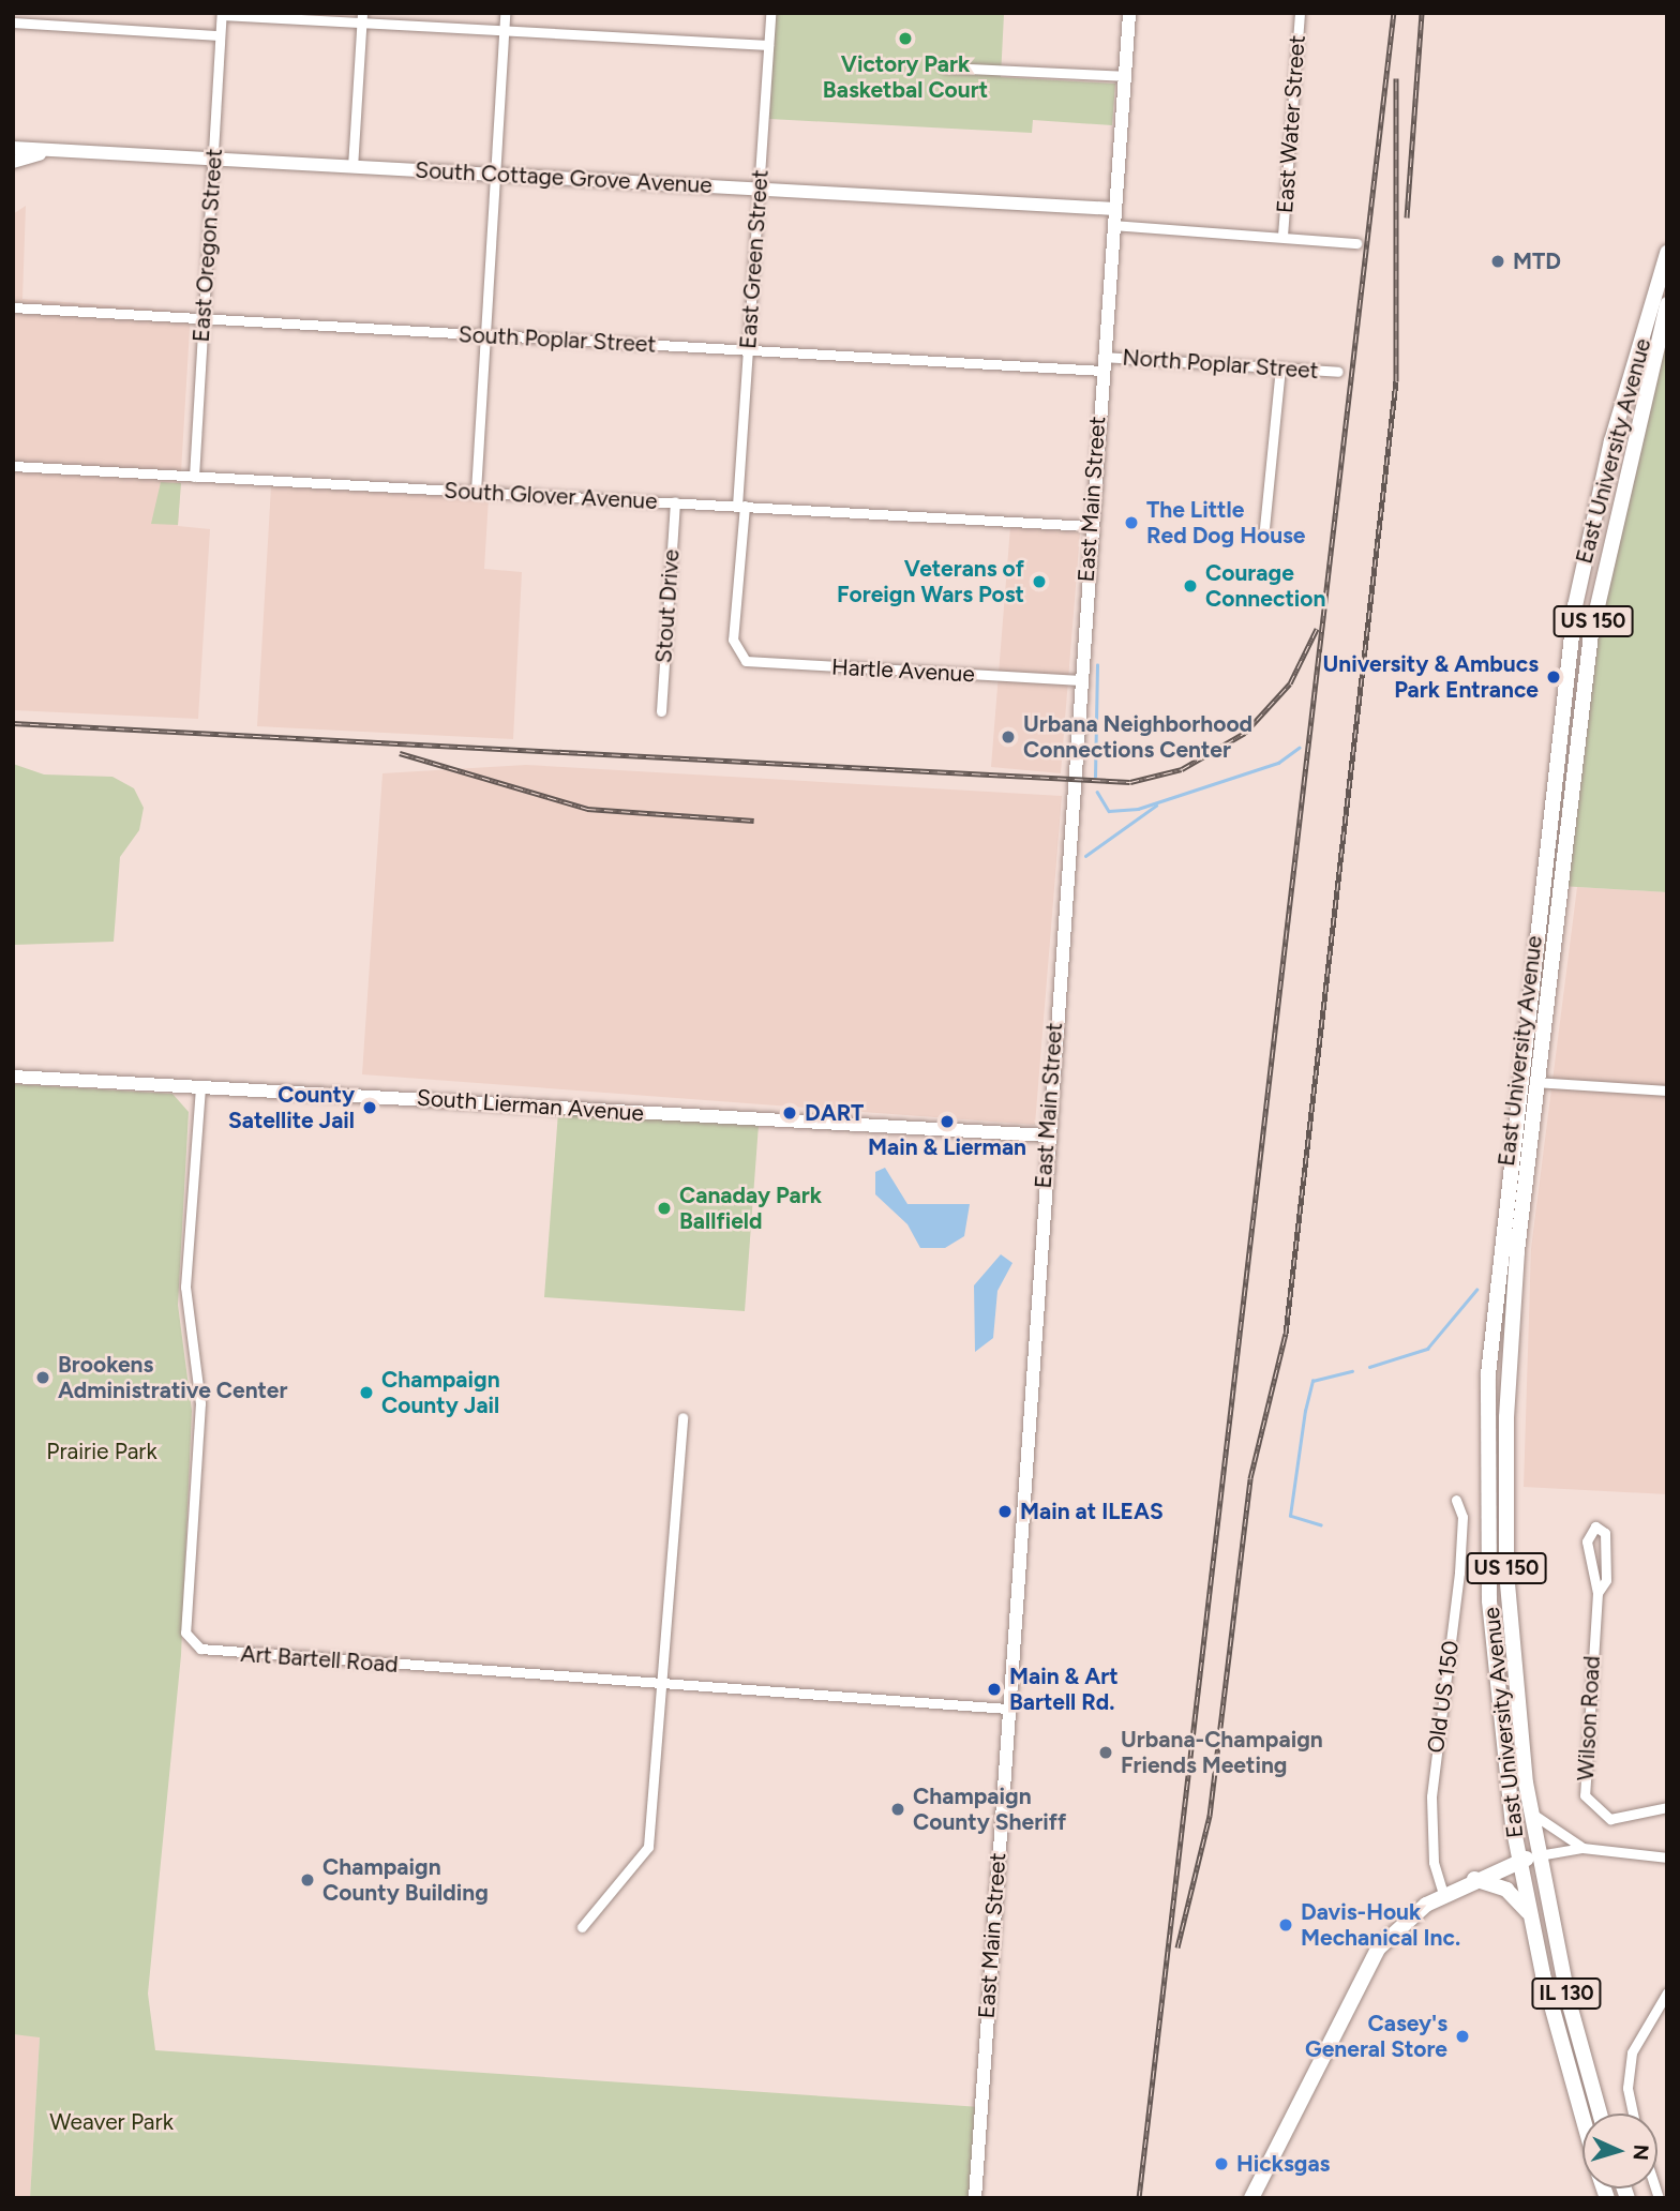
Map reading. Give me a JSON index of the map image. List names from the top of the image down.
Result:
{
  "streets": {
    "main road": [
      "South Cottage Grove Avenue",
      "East University Avenue",
      "East Main Street",
      "US 150",
      "South Lierman Avenue",
      "IL 130"
    ],
    "street": [
      "East Water Street",
      "East Oregon Street",
      "East Green Street",
      "South Poplar Street",
      "North Poplar Street",
      "South Glover Avenue",
      "Stout Drive",
      "Hartle Avenue",
      "Art Bartell Road",
      "Old US 150",
      "Wilson Road"
    ]
  },
  "crossings": [
    ["South Cottage Grove Avenue", "East Oregon Street"],
    ["South Cottage Grove Avenue", "East Green Street"],
    ["South Cottage Grove Avenue", "East Main Street"],
    ["East Oregon Street", "South Poplar Street"],
    ["East Oregon Street", "South Glover Avenue"],
    ["East Green Street", "South Poplar Street"],
    ["East Green Street", "South Glover Avenue"],
    ["East Green Street", "Hartle Avenue"],
    ["South Poplar Street", "North Poplar Street"],
    ["South Poplar Street", "East Main Street"],
    ["North Poplar Street", "East Main Street"],
    ["East University Avenue", "Old US 150"],
    ["East University Avenue", "IL 130"],
    ["South Glover Avenue", "East Main Street"],
    ["South Glover Avenue", "Stout Drive"],
    ["East Main Street", "Hartle Avenue"],
    ["East Main Street", "South Lierman Avenue"],
    ["East Main Street", "Art Bartell Road"],
    ["South Lierman Avenue", "Art Bartell Road"]
  ],
  "parks": ["Prairie Park", "Weaver Park"],
  "places": [
    "Victory Park Basketbal Court",
    "MTD",
    "The Little Red Dog House",
    "Veterans of Foreign Wars Post",
    "Courage Connection",
    "University & Ambucs Park Entrance",
    "Urbana Neighborhood Connections Center",
    "County Satellite Jail",
    "DART",
    "Main & Lierman",
    "Canaday Park Ballfield",
    "Brookens Administrative Center",
    "Champaign County Jail",
    "Main at ILEAS",
    "Main & Art Bartell Rd.",
    "Urbana-Champaign Friends Meeting",
    "Champaign County Sheriff",
    "Champaign County Building",
    "Davis-Houk Mechanical Inc.",
    "Casey's General Store",
    "Hicksgas"
  ],
  "north": "right"
}
